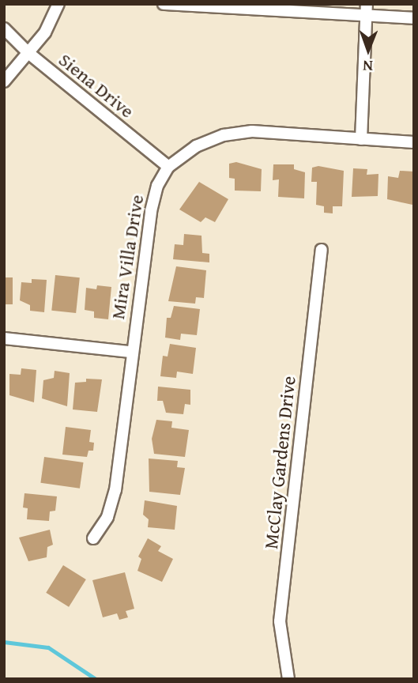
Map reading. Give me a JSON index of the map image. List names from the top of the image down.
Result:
{
  "streets": {
    "street": ["Siena Drive", "Mira Villa Drive", "McClay Gardens Drive"]
  },
  "crossings": [
    ["Siena Drive", "Mira Villa Drive"]
  ],
  "north": "bottom"
}
